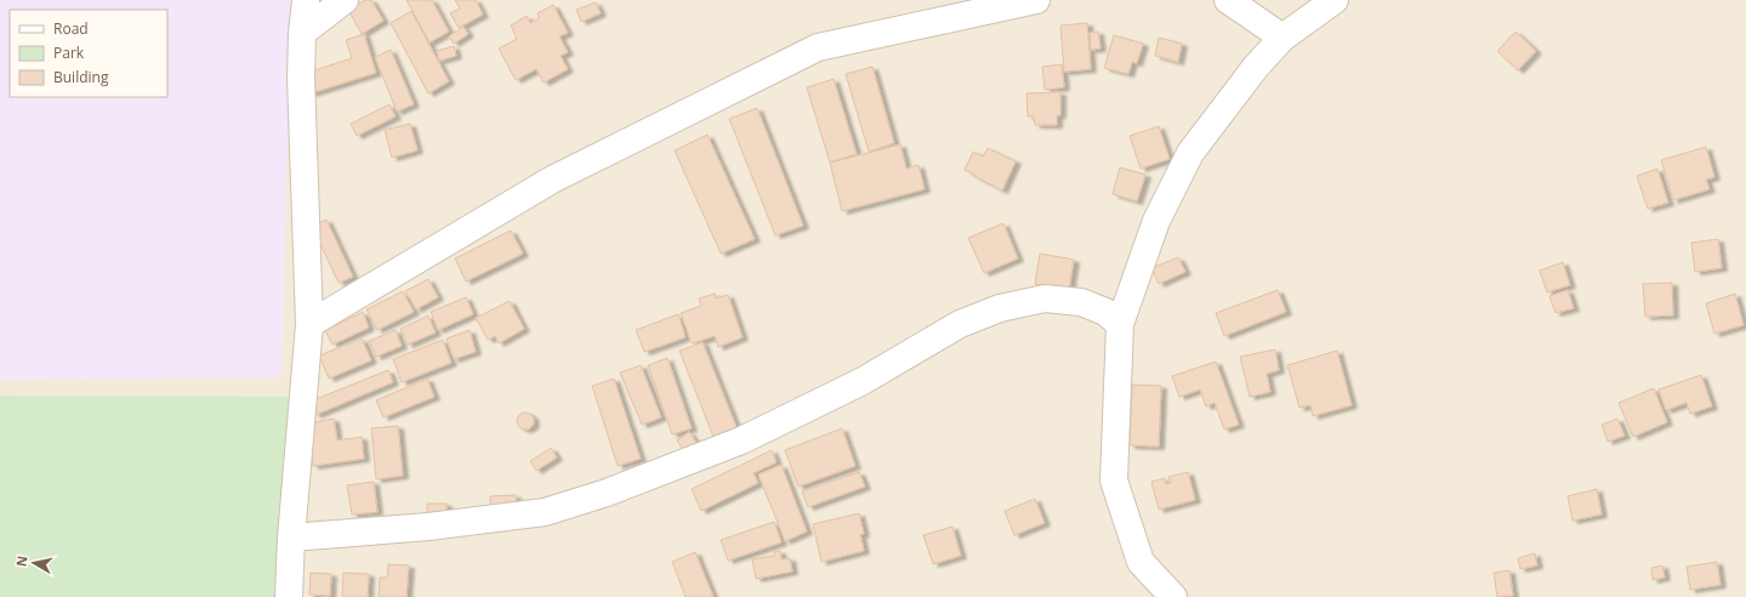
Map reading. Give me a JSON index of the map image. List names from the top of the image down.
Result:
{
  "legend": ["Road", "Park", "Building"],
  "north": "left"
}
